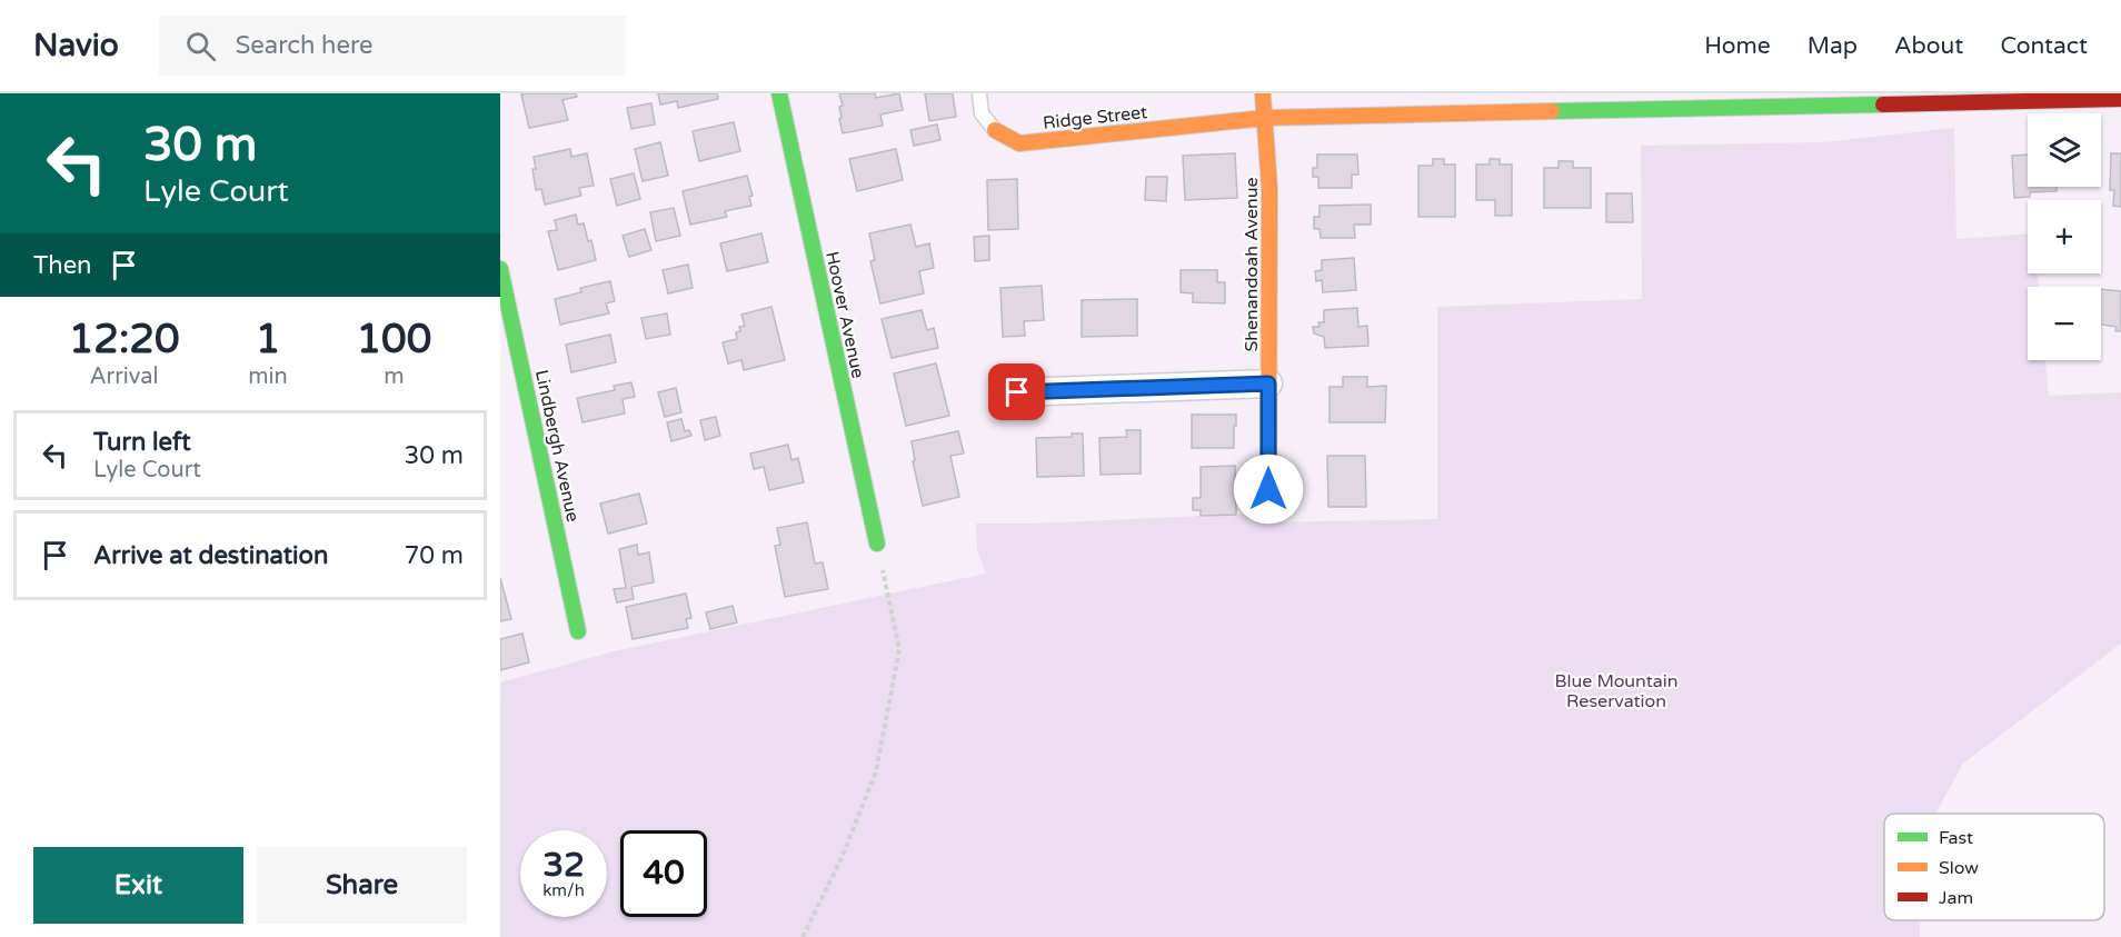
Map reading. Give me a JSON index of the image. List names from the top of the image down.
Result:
{
  "streets": {
    "street": [
      "Ridge Street",
      "Shenandoah Avenue",
      "Hoover Avenue",
      "Lindbergh Avenue"
    ]
  },
  "crossings": [
    ["Ridge Street", "Shenandoah Avenue"]
  ],
  "parks": ["Blue Mountain Reservation"],
  "legend": ["Fast", "Slow", "Jam"],
  "page": {
    "header": "Navio",
    "search": "Search here",
    "nav": [
      "Home",
      "Map",
      "About",
      "Contact"
    ],
    "turn": ["30 m", "Lyle Court"],
    "map_buttons": ["+", "−"],
    "then": "Then",
    "eta": [
      "12:20",
      "Arrival",
      "1",
      "min",
      "100",
      "m"
    ],
    "list": [
      {
        "name": "Turn left",
        "note": "Lyle Court",
        "value": "30 m"
      },
      {
        "name": "Arrive at destination",
        "value": "70 m"
      }
    ],
    "speed": "32 km/h",
    "limit": "40",
    "buttons": ["Exit", "Share"]
  }
}
